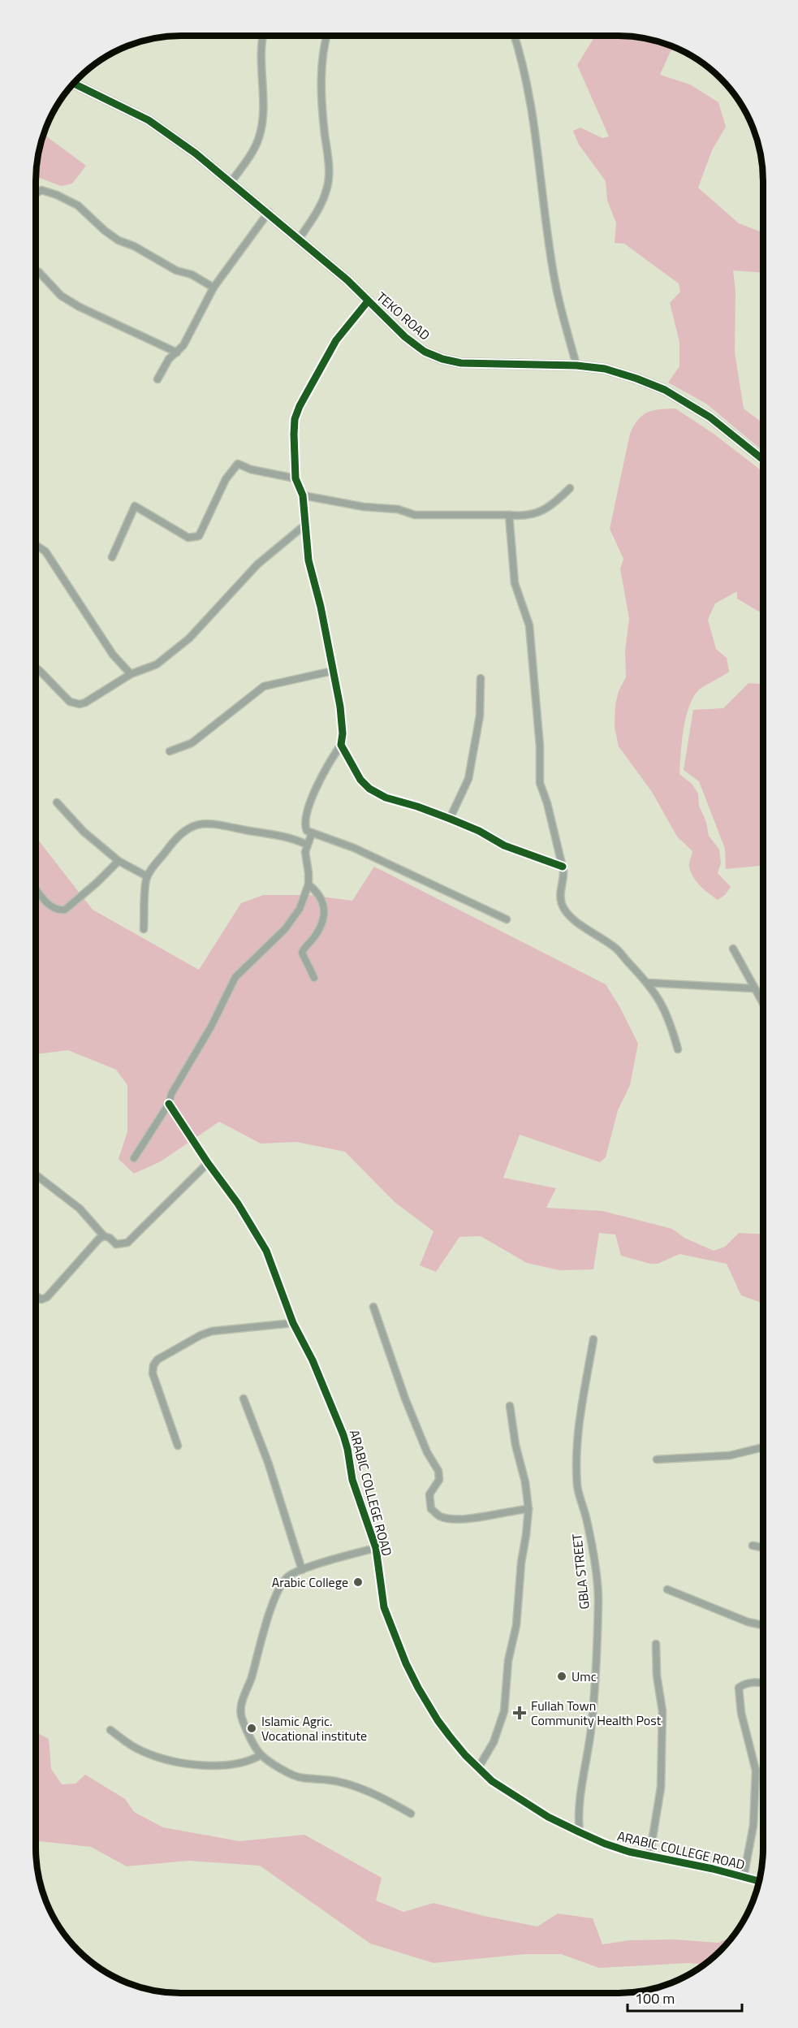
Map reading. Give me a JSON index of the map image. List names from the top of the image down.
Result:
{
  "streets": {
    "street": ["TEKO ROAD", "ARABIC COLLEGE ROAD", "GBLA STREET"]
  },
  "crossings": [
    ["ARABIC COLLEGE ROAD", "GBLA STREET"]
  ],
  "places": {
    "other": ["Arabic College", "Umc", "Islamic Agric. Vocational institute"],
    "health": ["Fullah Town Community Health Post"]
  },
  "scale_bar": "100 m"
}
